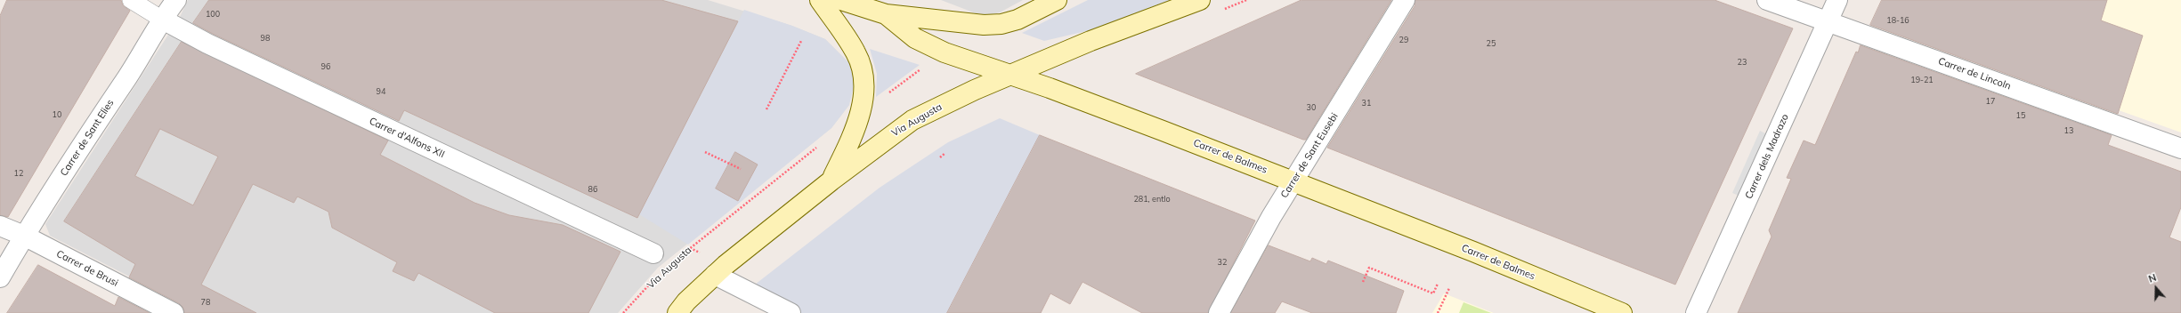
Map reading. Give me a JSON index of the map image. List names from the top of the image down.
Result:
{
  "streets": {
    "main road": ["Via Augusta", "Carrer de Balmes"],
    "street": [
      "Carrer de Lincoln",
      "Carrer de Sant Elies",
      "Carrer d'Alfons XII",
      "Carrer de Sant Eusebi",
      "Carrer dels Madrazo",
      "Carrer de Brusi"
    ]
  },
  "crossings": [
    ["Carrer de Lincoln", "Carrer dels Madrazo"],
    ["Via Augusta", "Carrer de Balmes"],
    ["Carrer de Sant Elies", "Carrer d'Alfons XII"],
    ["Carrer de Sant Elies", "Carrer de Brusi"],
    ["Carrer de Sant Eusebi", "Carrer de Balmes"]
  ],
  "house_numbers": [
    "100",
    "18-16",
    "98",
    "29",
    "25",
    "23",
    "96",
    "19-21",
    "94",
    "17",
    "31",
    "30",
    "10",
    "15",
    "13",
    "12",
    "86",
    "281, entlo",
    "32",
    "78"
  ],
  "north": "top"
}
